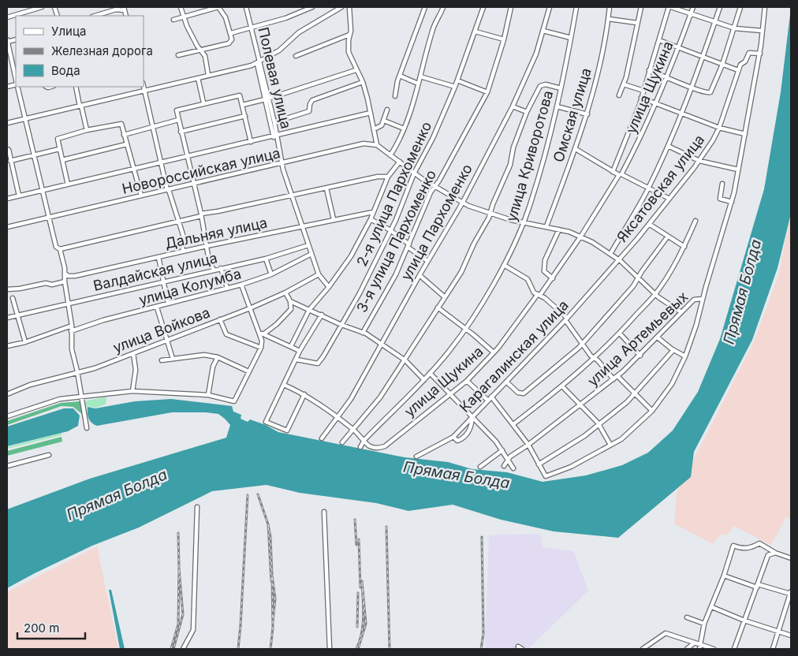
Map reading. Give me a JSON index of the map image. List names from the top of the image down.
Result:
{
  "streets": {
    "street": [
      "Полевая улица",
      "улица Щукина",
      "Омская улица",
      "улица Криворотова",
      "Новороссийская улица",
      "Яксатовская улица",
      "2-я улица Пархоменко",
      "улица Пархоменко",
      "Дальняя улица",
      "3-я улица Пархоменко",
      "Валдайская улица",
      "улица Колумба",
      "улица Войкова",
      "улица Артемьевых",
      "Карагалинская улица"
    ]
  },
  "crossings": [
    ["Полевая улица", "Новороссийская улица"],
    ["Полевая улица", "Дальняя улица"],
    ["Полевая улица", "Валдайская улица"],
    ["Полевая улица", "улица Колумба"],
    ["Полевая улица", "улица Войкова"],
    ["улица Щукина", "улица Криворотова"],
    ["Яксатовская улица", "улица Артемьевых"],
    ["Яксатовская улица", "Карагалинская улица"]
  ],
  "water": ["Прямая Болда"],
  "legend": ["Улица", "Железная дорога", "Вода"],
  "scale_bar": "200 m"
}
